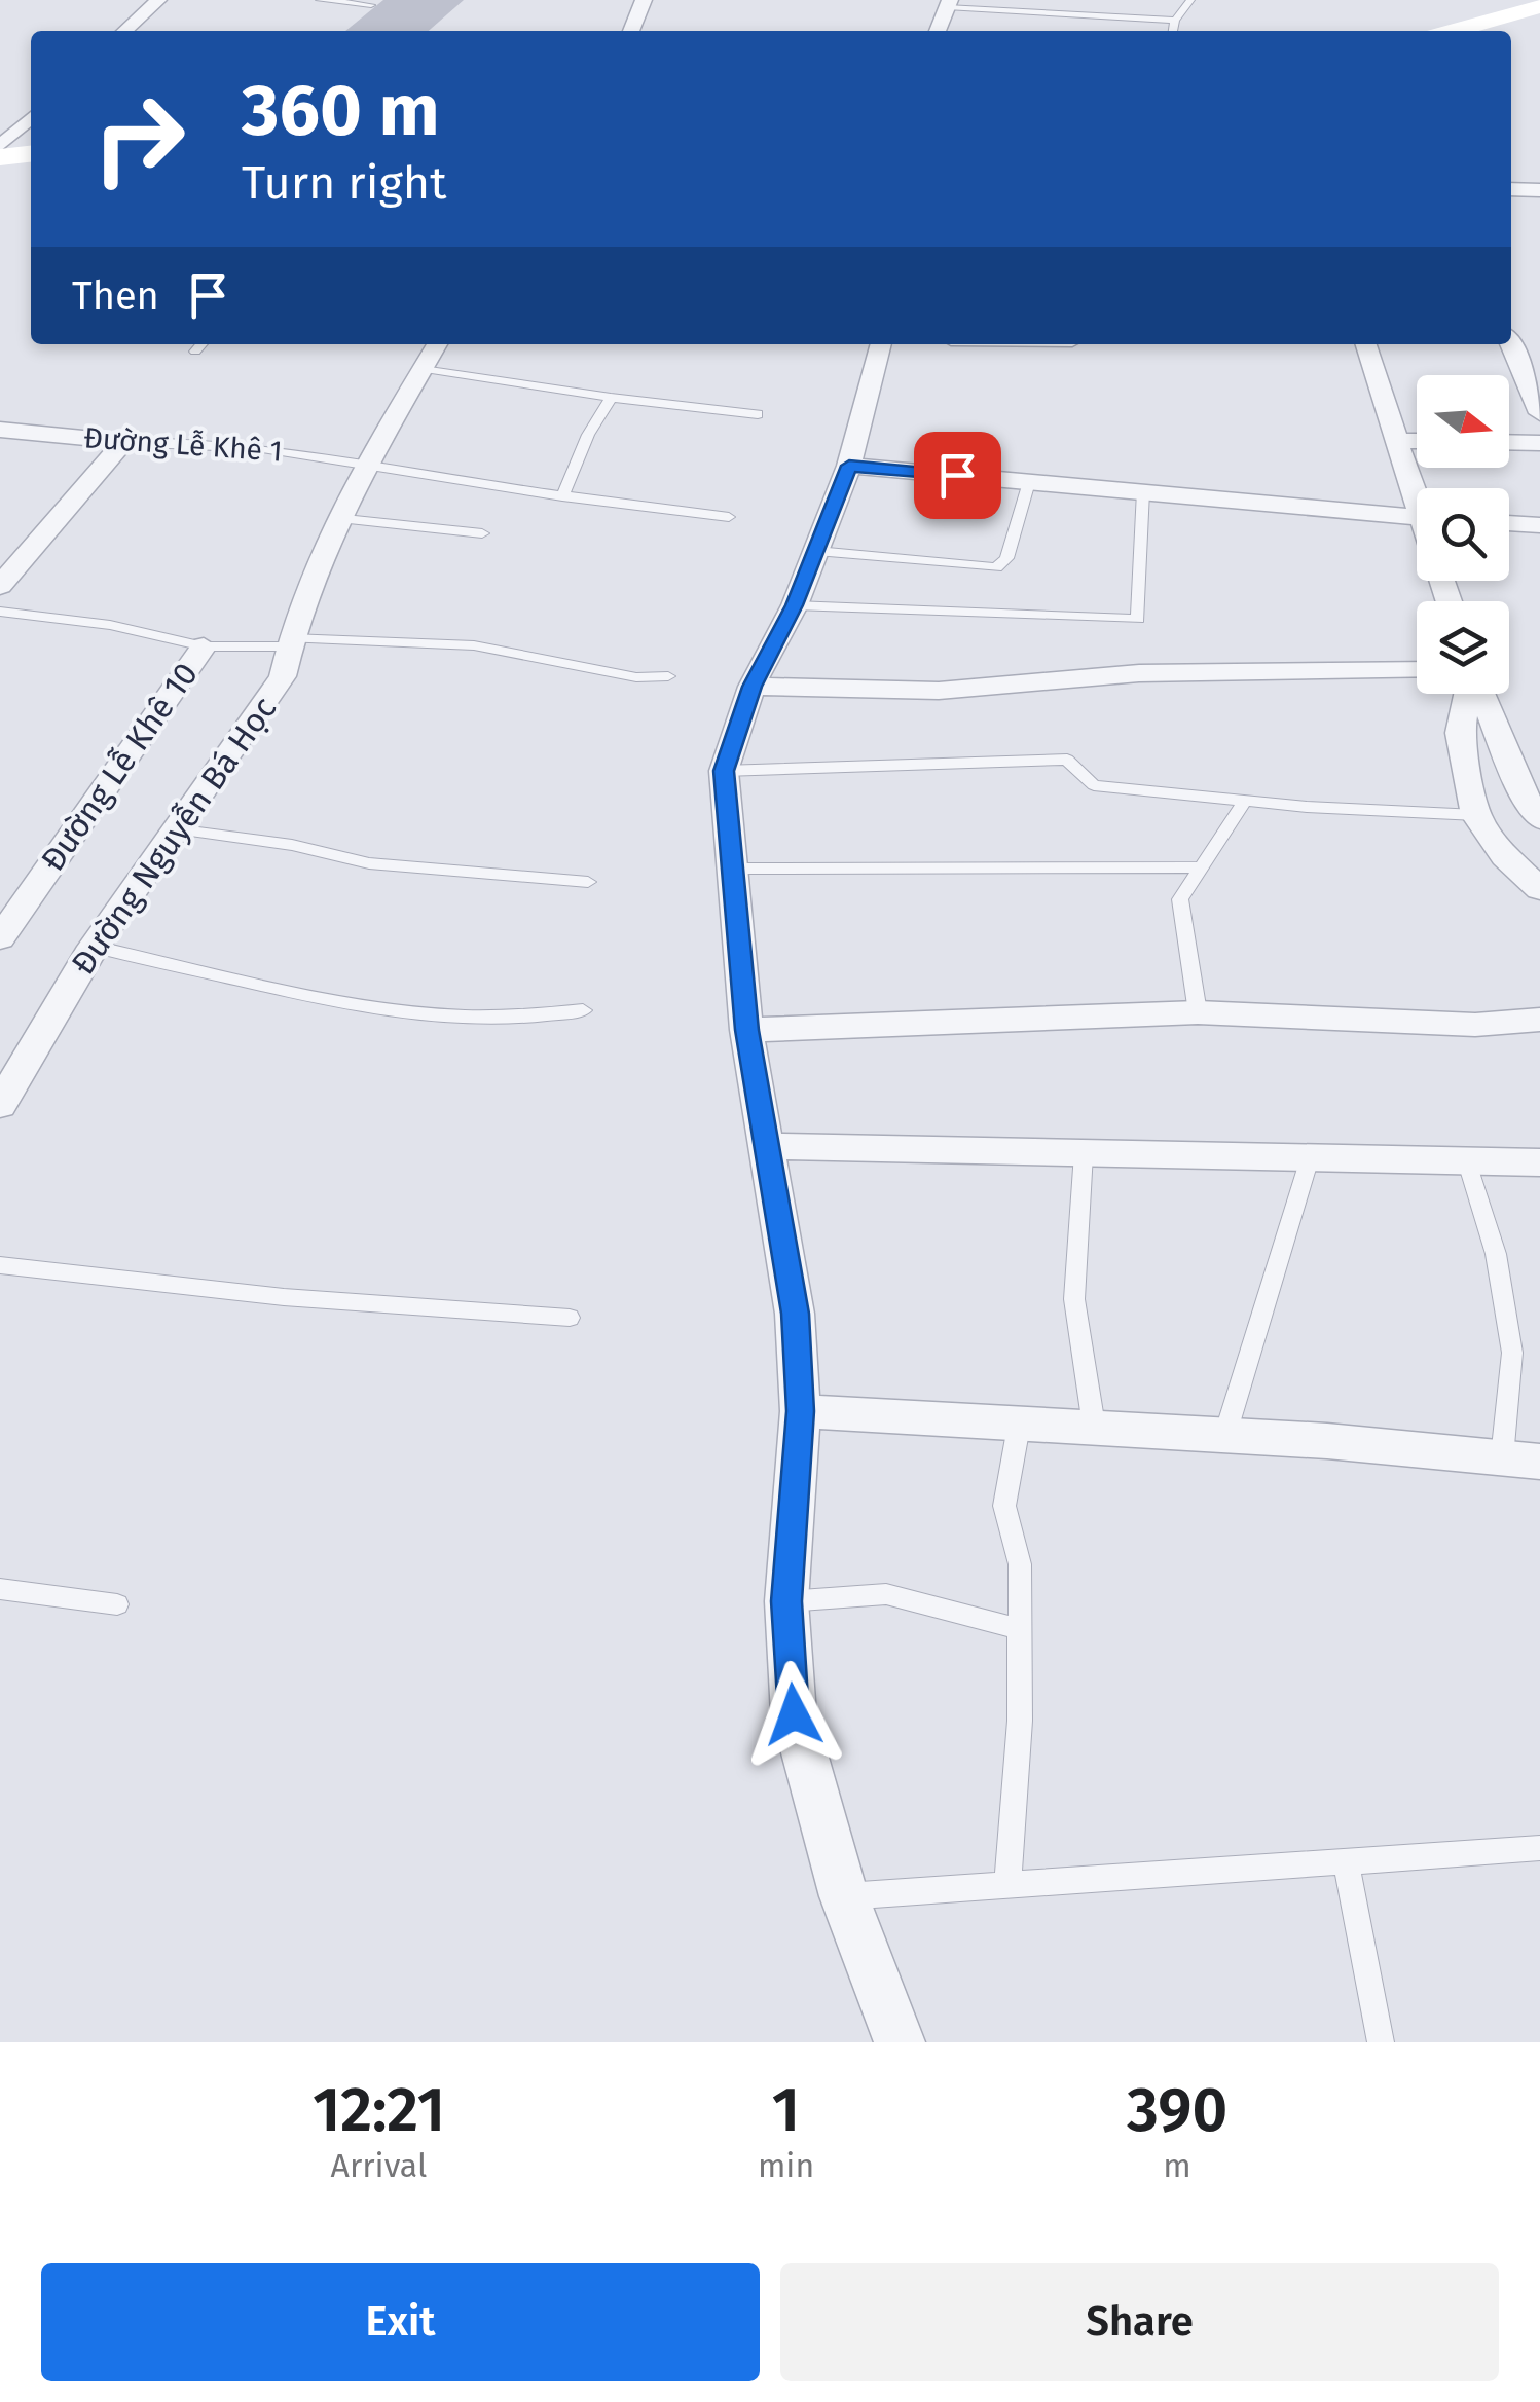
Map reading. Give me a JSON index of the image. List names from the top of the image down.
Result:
{
  "streets": {
    "street": ["Đường Lễ Khê 1", "Đường Lễ Khê 10", "Đường Nguyễn Bá Học"]
  },
  "crossings": [
    ["Đường Lễ Khê 1", "Đường Nguyễn Bá Học"]
  ],
  "north": "right",
  "page": {
    "turn": ["360 m", "Turn right"],
    "then": "Then",
    "eta": [
      "12:21",
      "Arrival",
      "1",
      "min",
      "390",
      "m"
    ],
    "buttons": ["Exit", "Share"]
  }
}
